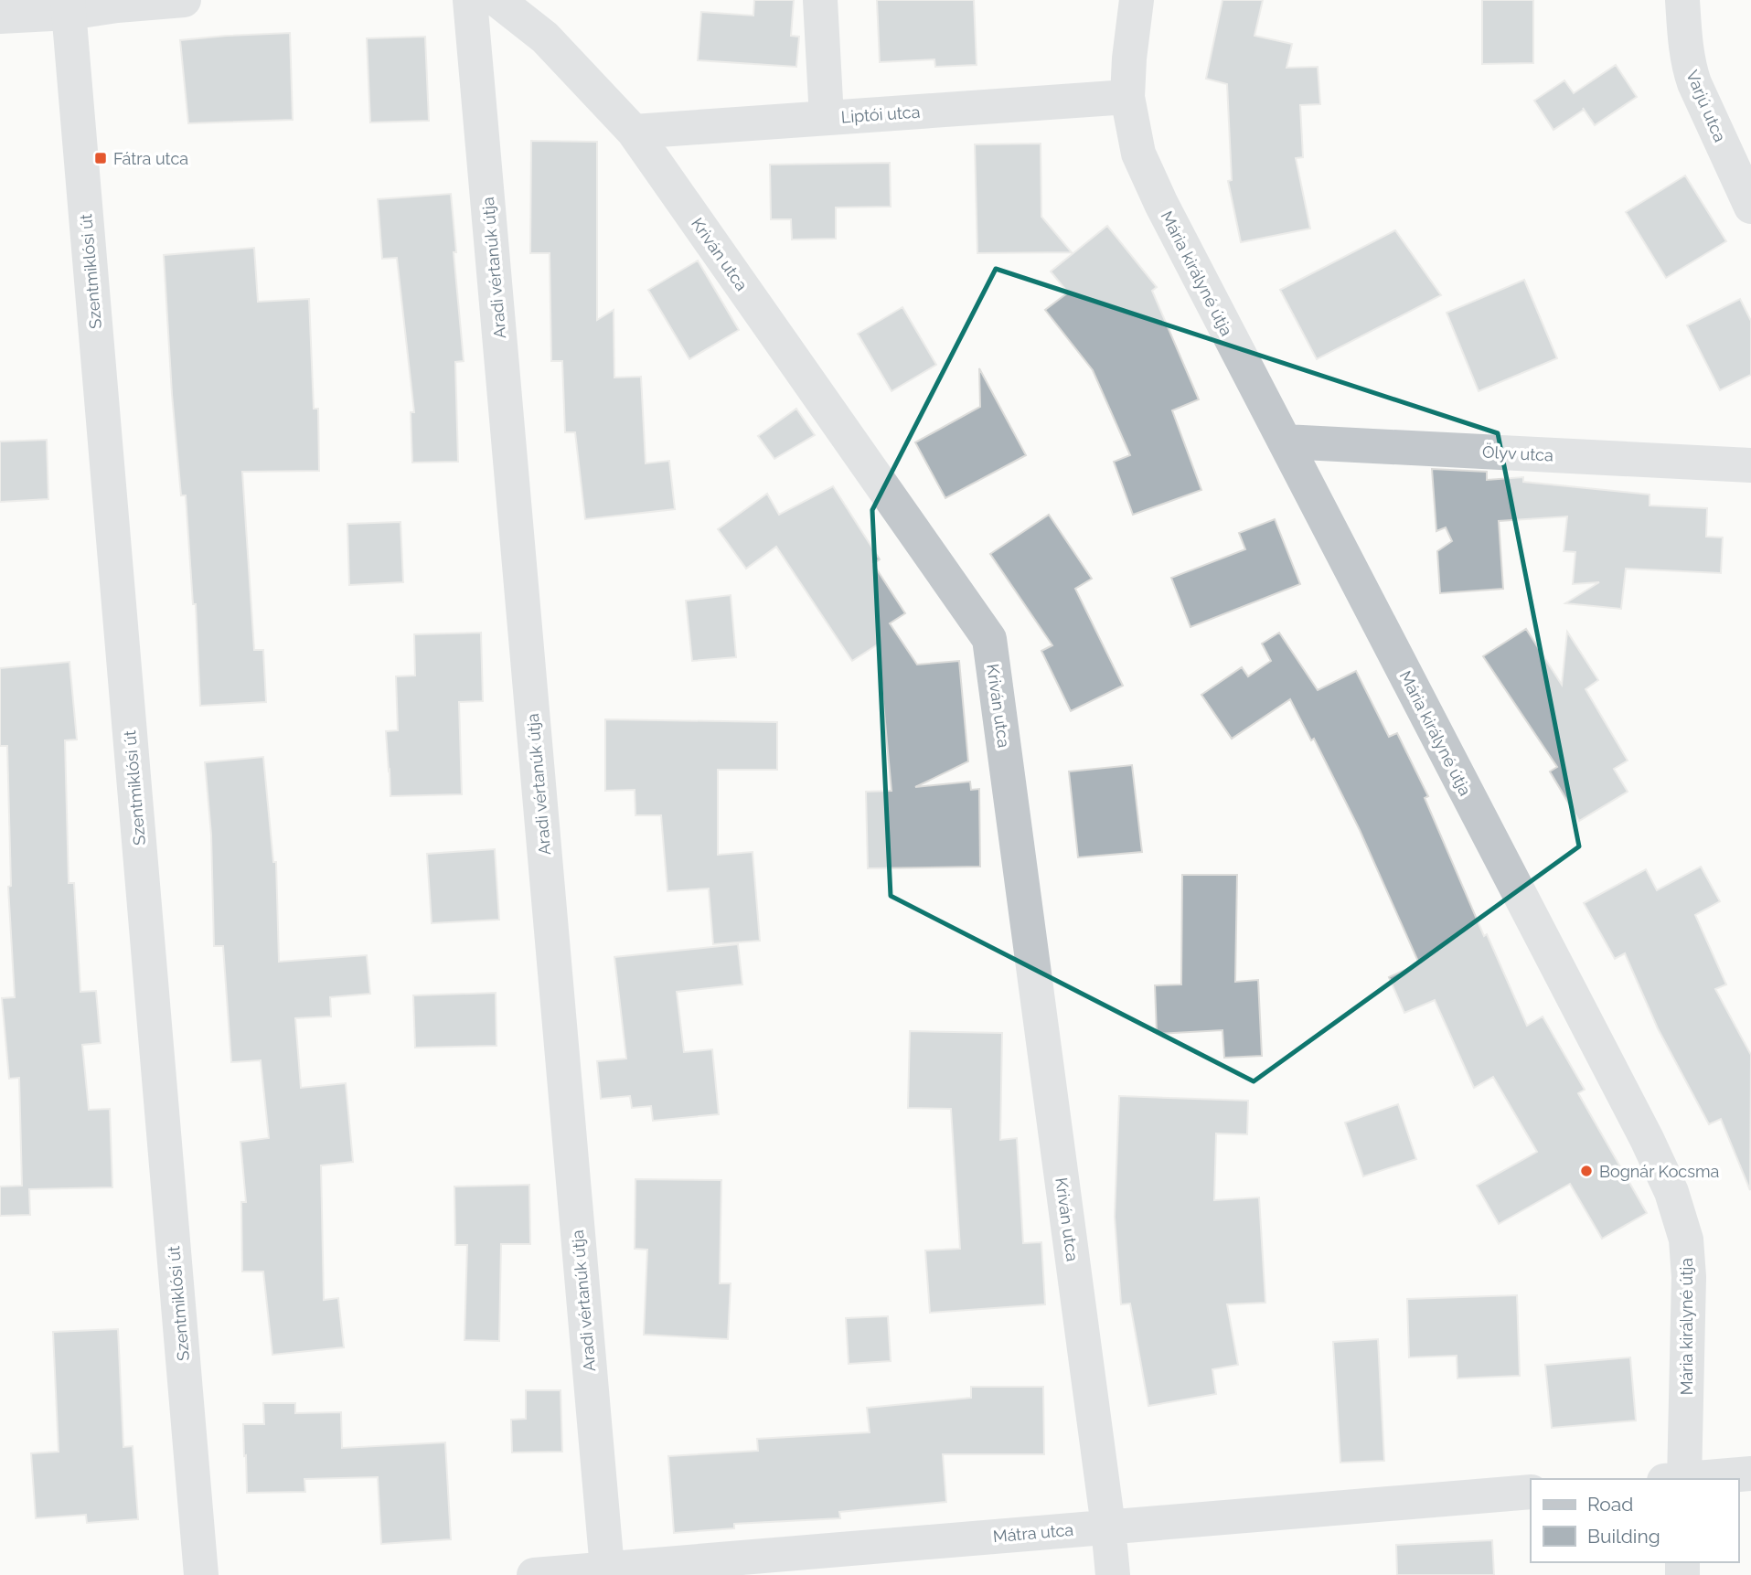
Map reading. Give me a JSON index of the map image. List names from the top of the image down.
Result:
{
  "streets": {
    "street": [
      "Varjú utca",
      "Liptói utca",
      "Kriván utca",
      "Aradi vértanúk útja",
      "Szentmiklósi út",
      "Mária királyné útja",
      "Ölyv utca",
      "Mátra utca"
    ]
  },
  "crossings": [
    ["Liptói utca", "Kriván utca"],
    ["Liptói utca", "Mária királyné útja"],
    ["Kriván utca", "Mátra utca"],
    ["Aradi vértanúk útja", "Mátra utca"],
    ["Mária királyné útja", "Ölyv utca"]
  ],
  "places": {
    "transit": ["Fátra utca"],
    "other": ["Bognár Kocsma"]
  },
  "legend": ["Road", "Building"]
}
